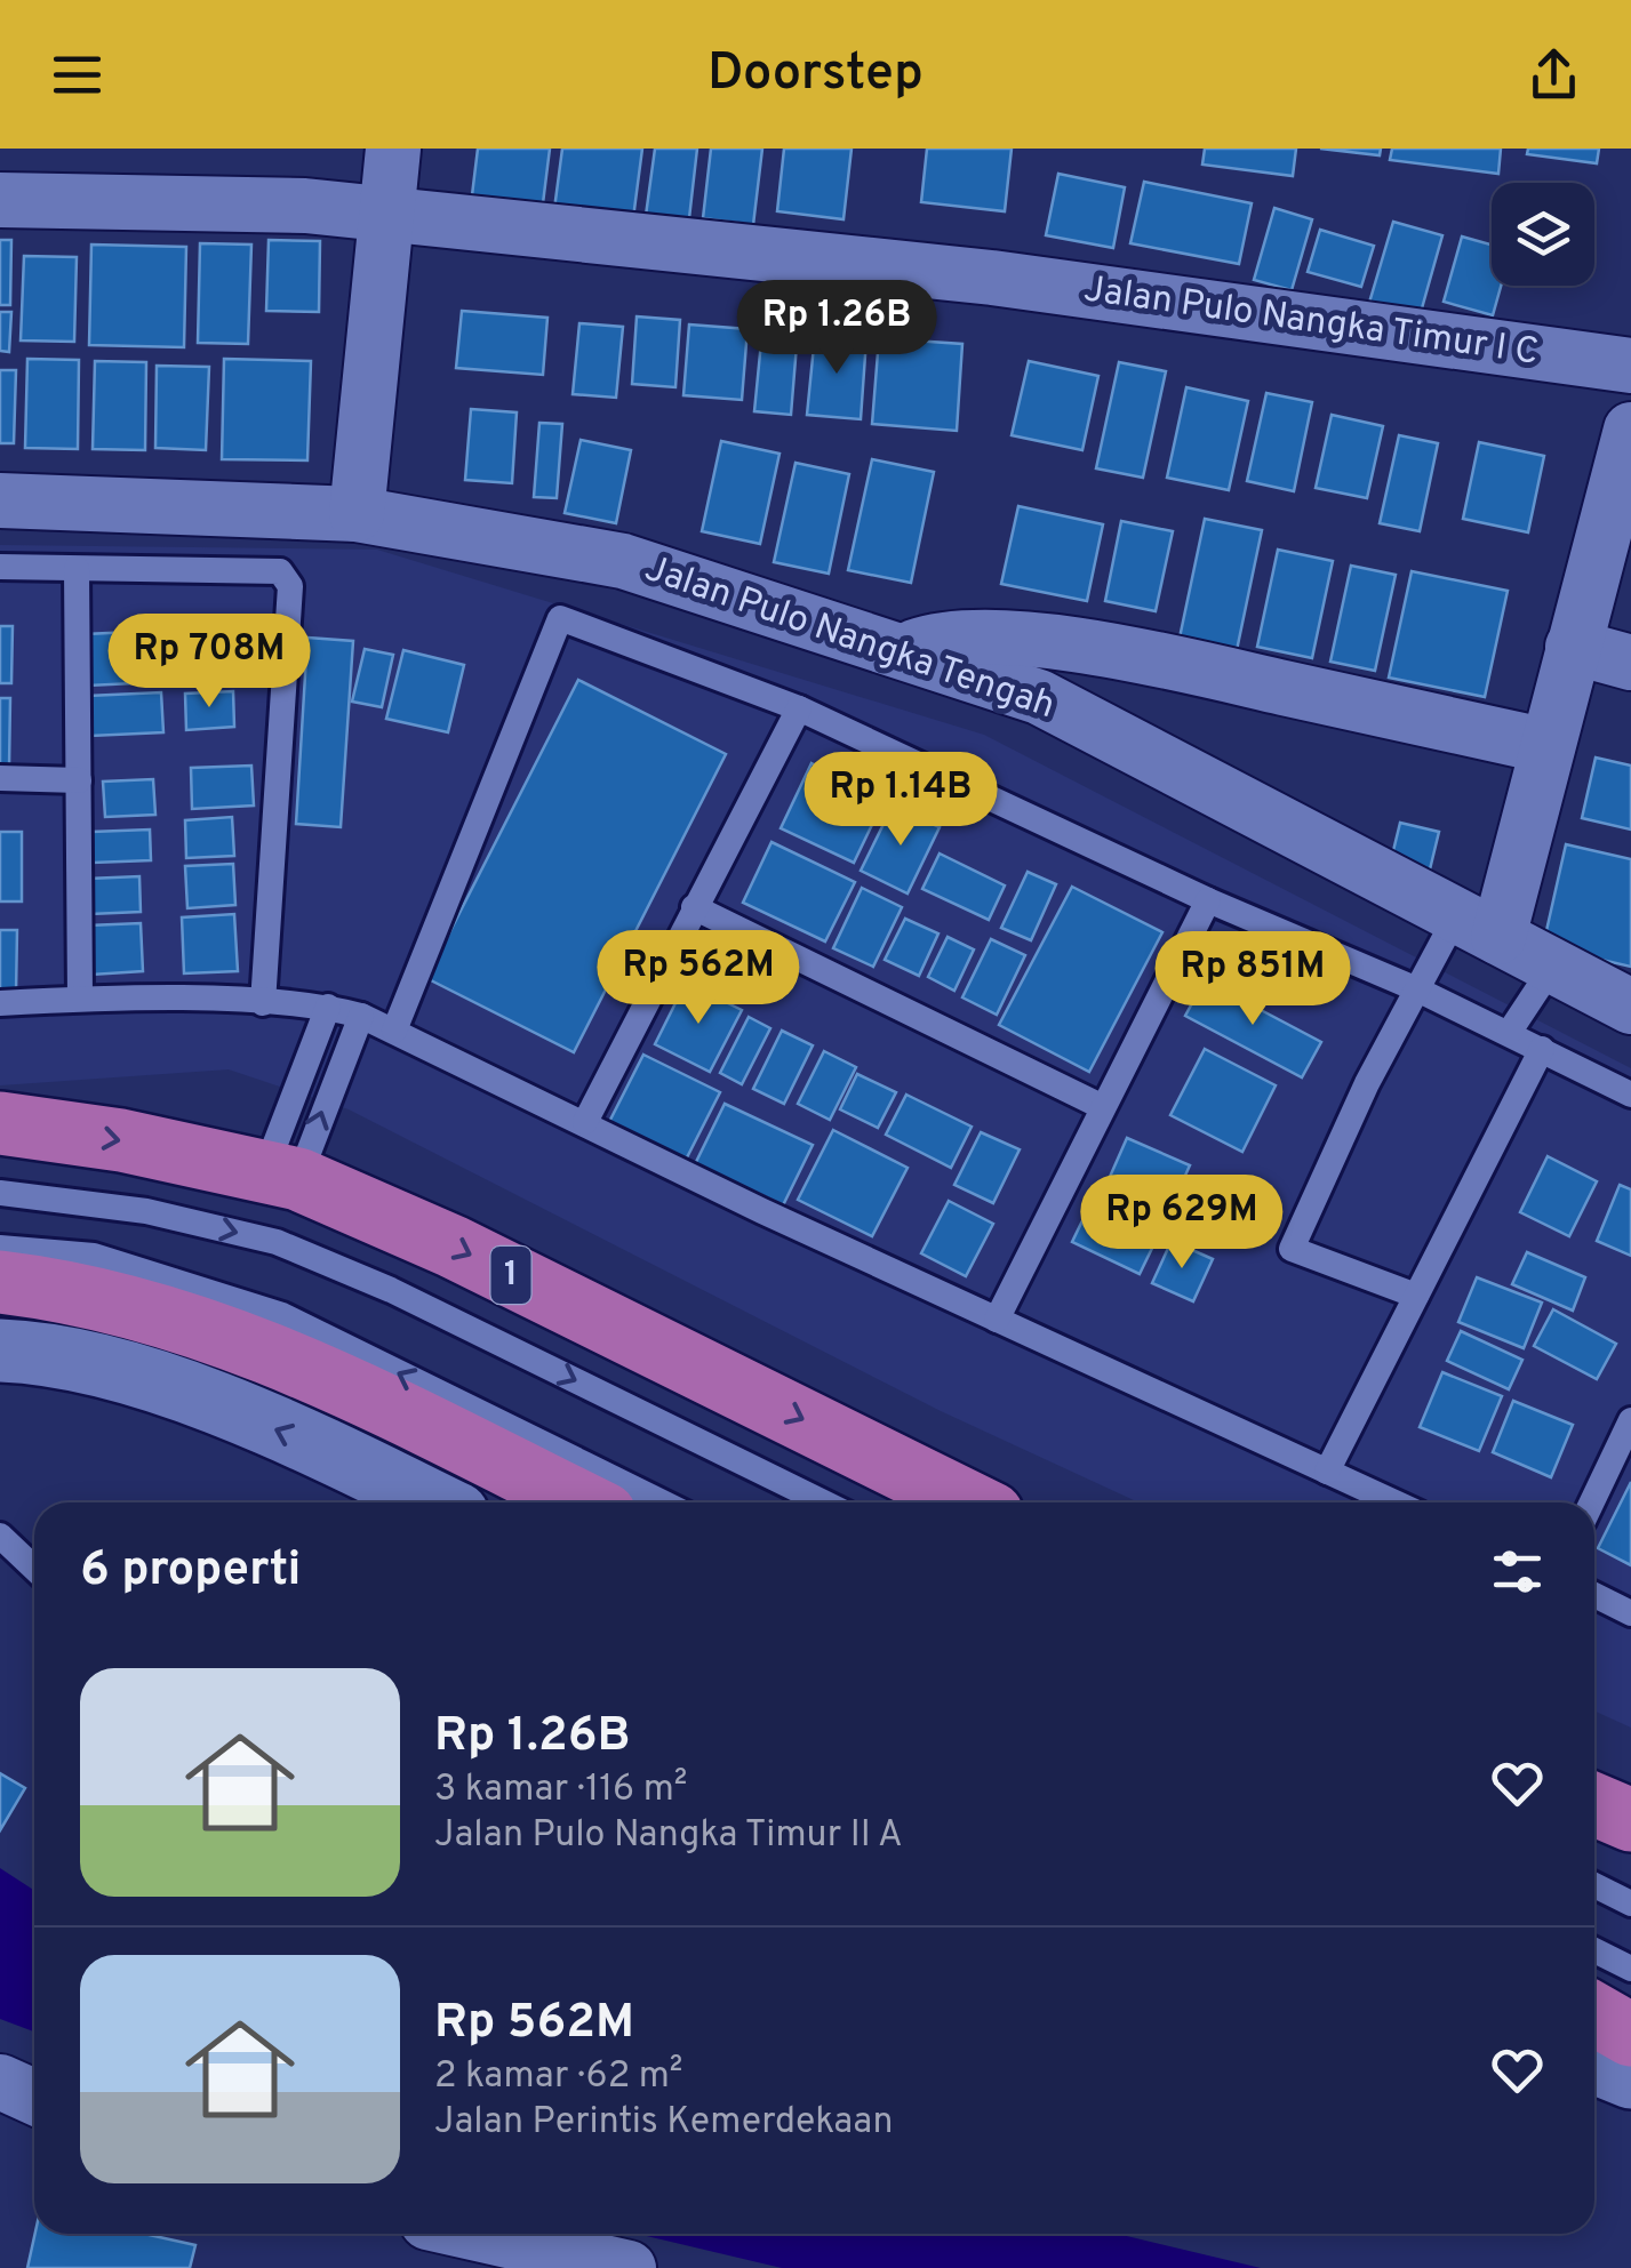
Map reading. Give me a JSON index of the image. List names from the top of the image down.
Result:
{
  "streets": {
    "highway": ["1"],
    "street": ["Jalan Pulo Nangka Timur I C", "Jalan Pulo Nangka Tengah"]
  },
  "page": {
    "header": "Doorstep",
    "price": [
      "Rp 1.26B",
      "Rp 708M",
      "Rp 1.14B",
      "Rp 562M",
      "Rp 851M",
      "Rp 629M"
    ],
    "heading": "6 properti",
    "list": [
      {
        "name": "Rp 1.26B",
        "note": "3 kamar · 116 m² · Jalan Pulo Nangka Timur II A"
      },
      {
        "name": "Rp 562M",
        "note": "2 kamar · 62 m² · Jalan Perintis Kemerdekaan"
      }
    ]
  }
}
